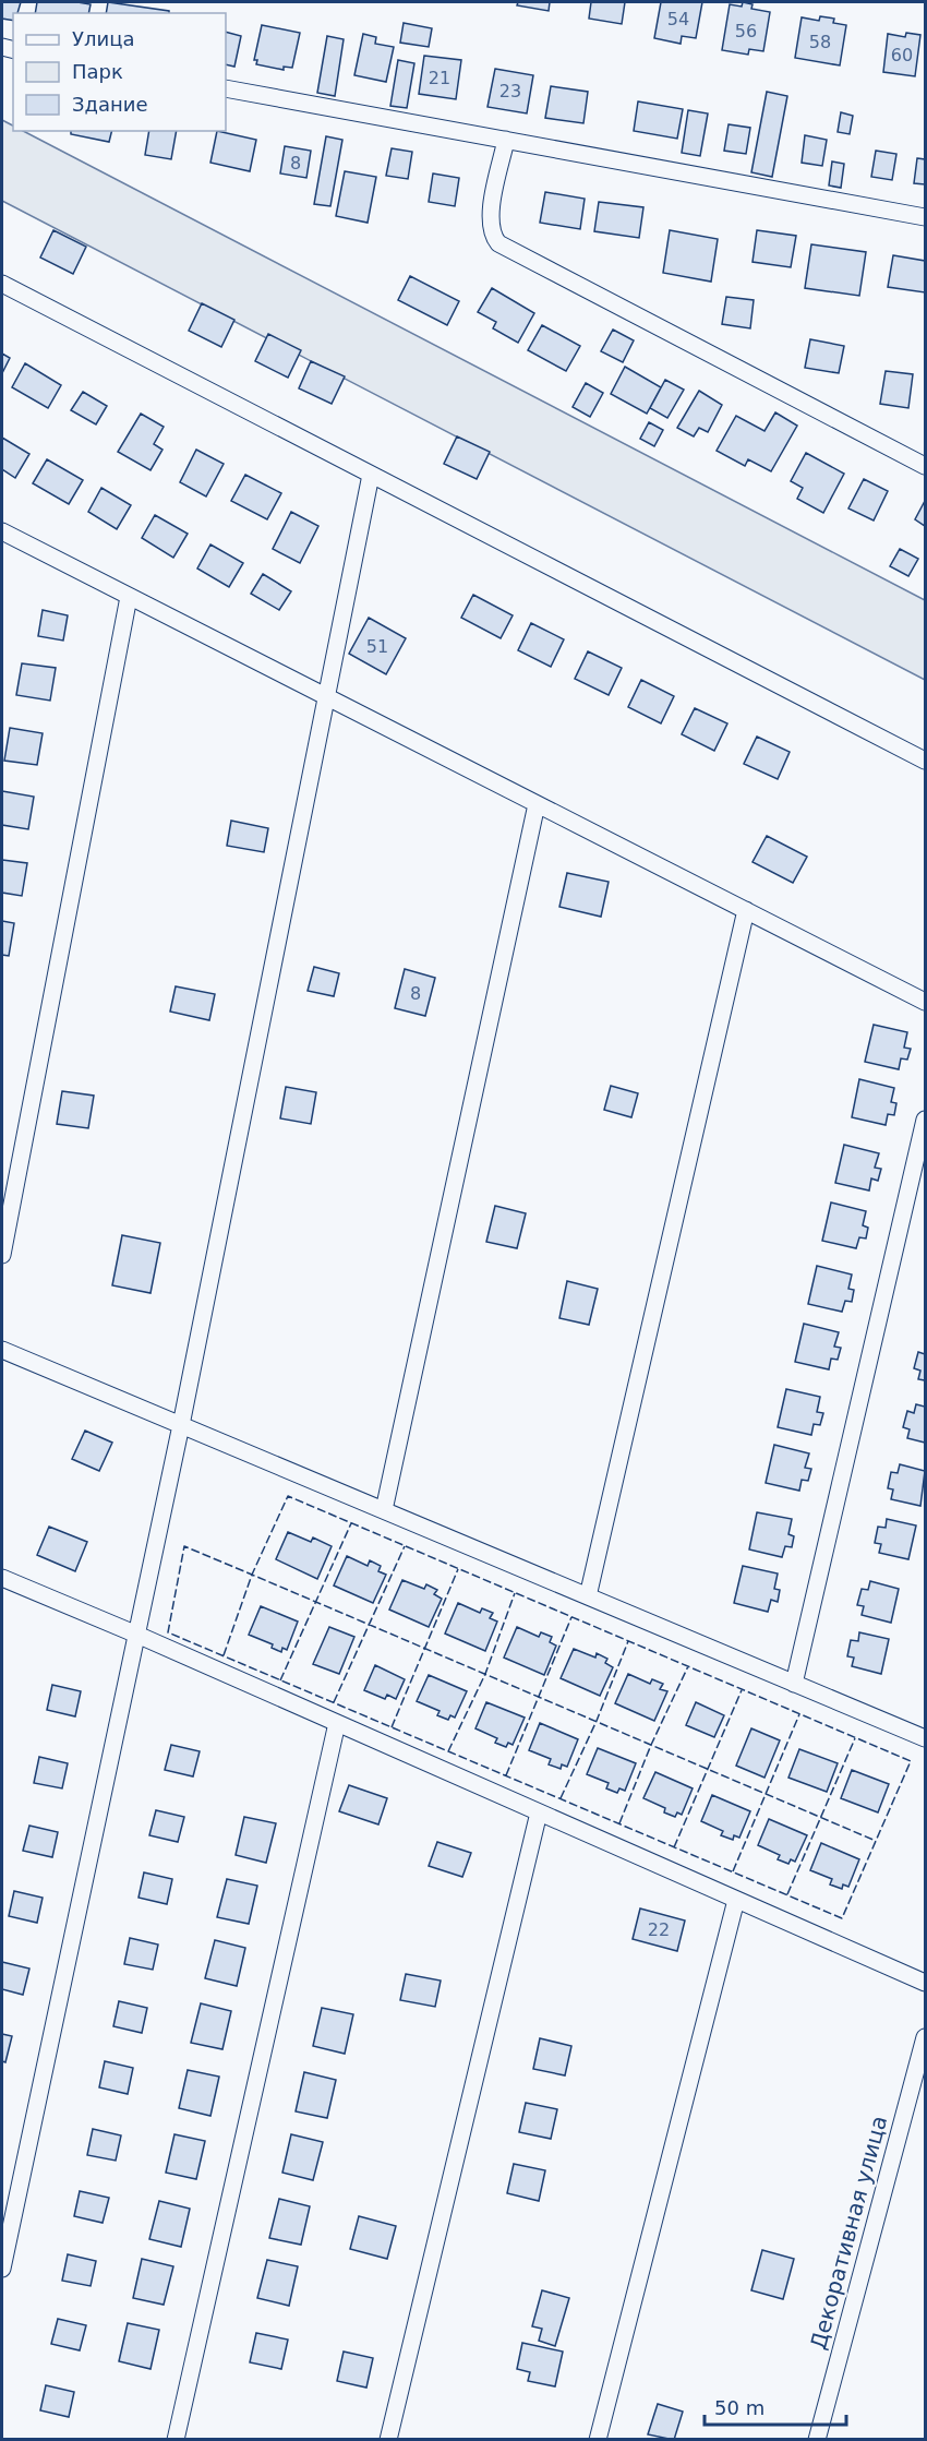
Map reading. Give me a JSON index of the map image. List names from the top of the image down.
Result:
{
  "streets": {
    "street": ["Декоративная улица"]
  },
  "house_numbers": [
    "54",
    "56",
    "58",
    "60",
    "21",
    "23",
    "8",
    "51",
    "8",
    "22"
  ],
  "legend": ["Улица", "Парк", "Здание"],
  "scale_bar": "50 m"
}
